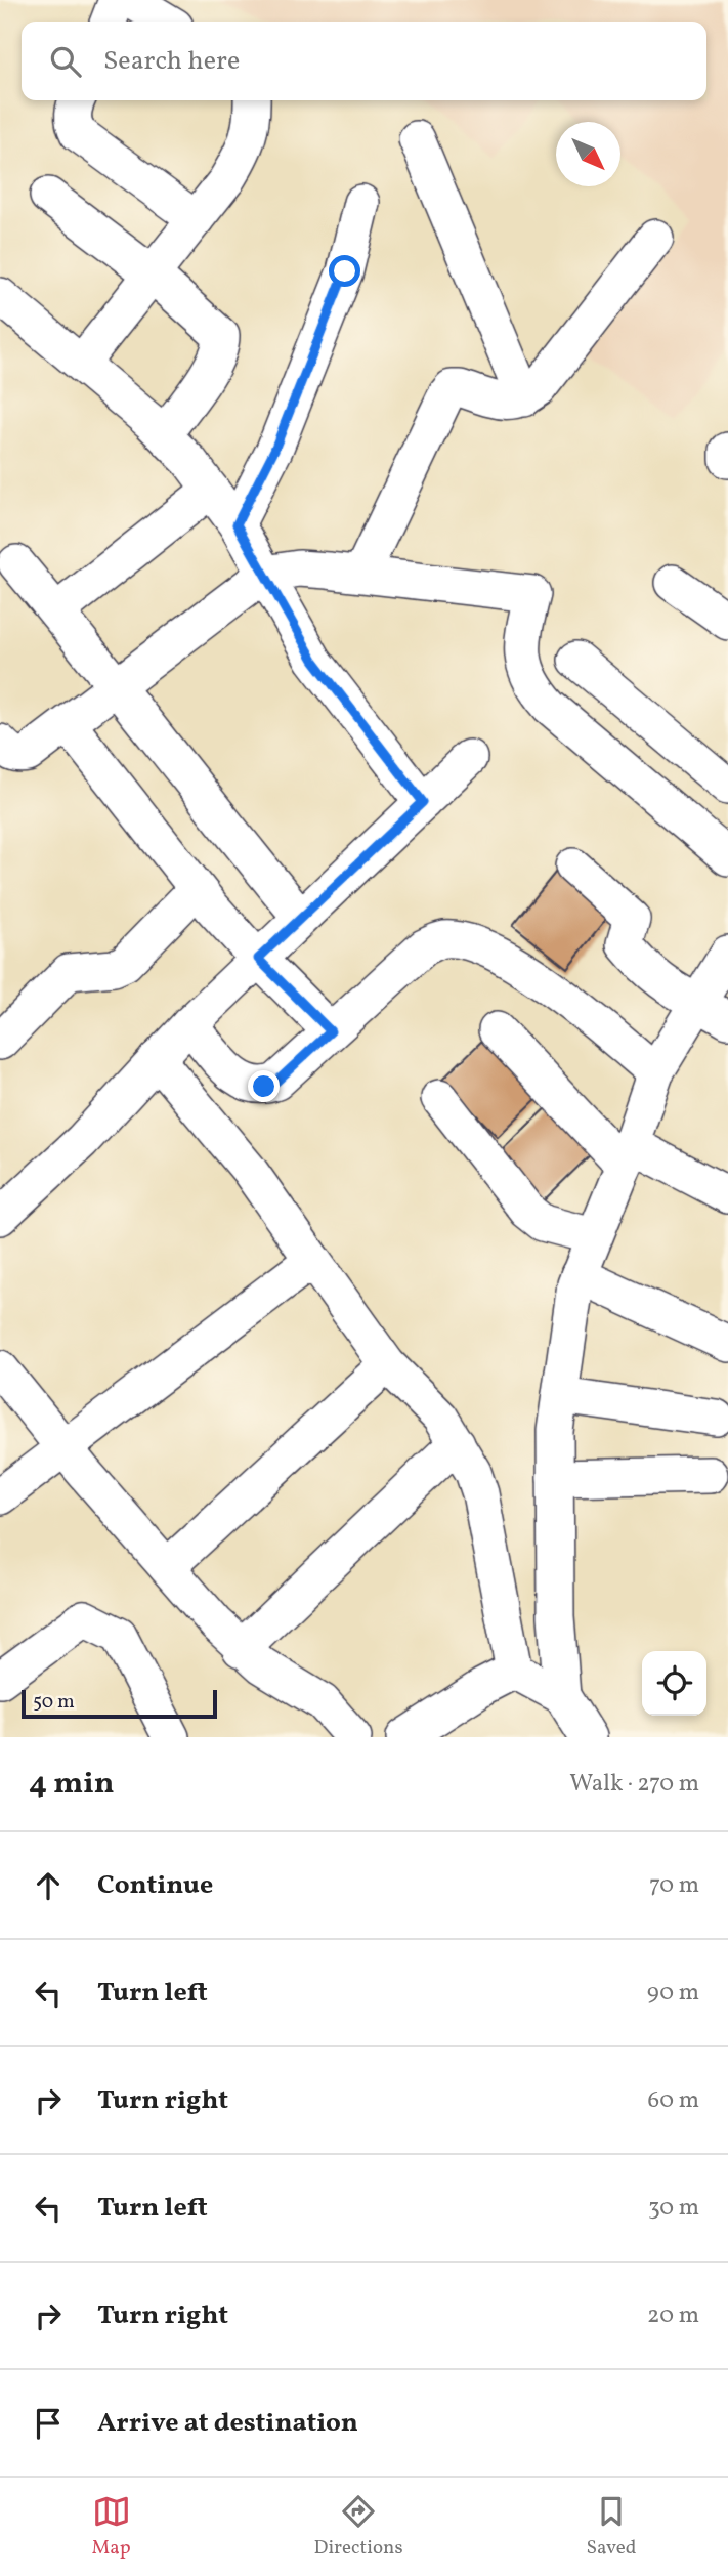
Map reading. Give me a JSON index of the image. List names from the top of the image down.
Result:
{
  "scale_bar": "50 m",
  "north": "bottom right",
  "page": {
    "search": "Search here",
    "scale": "50 m",
    "heading": ["4 min", "Walk · 270 m"],
    "list": [
      ["Continue", "70 m"],
      ["Turn left", "90 m"],
      ["Turn right", "60 m"],
      ["Turn left", "30 m"],
      ["Turn right", "20 m"],
      "Arrive at destination"
    ],
    "nav": ["Map", "Directions", "Saved"]
  }
}
